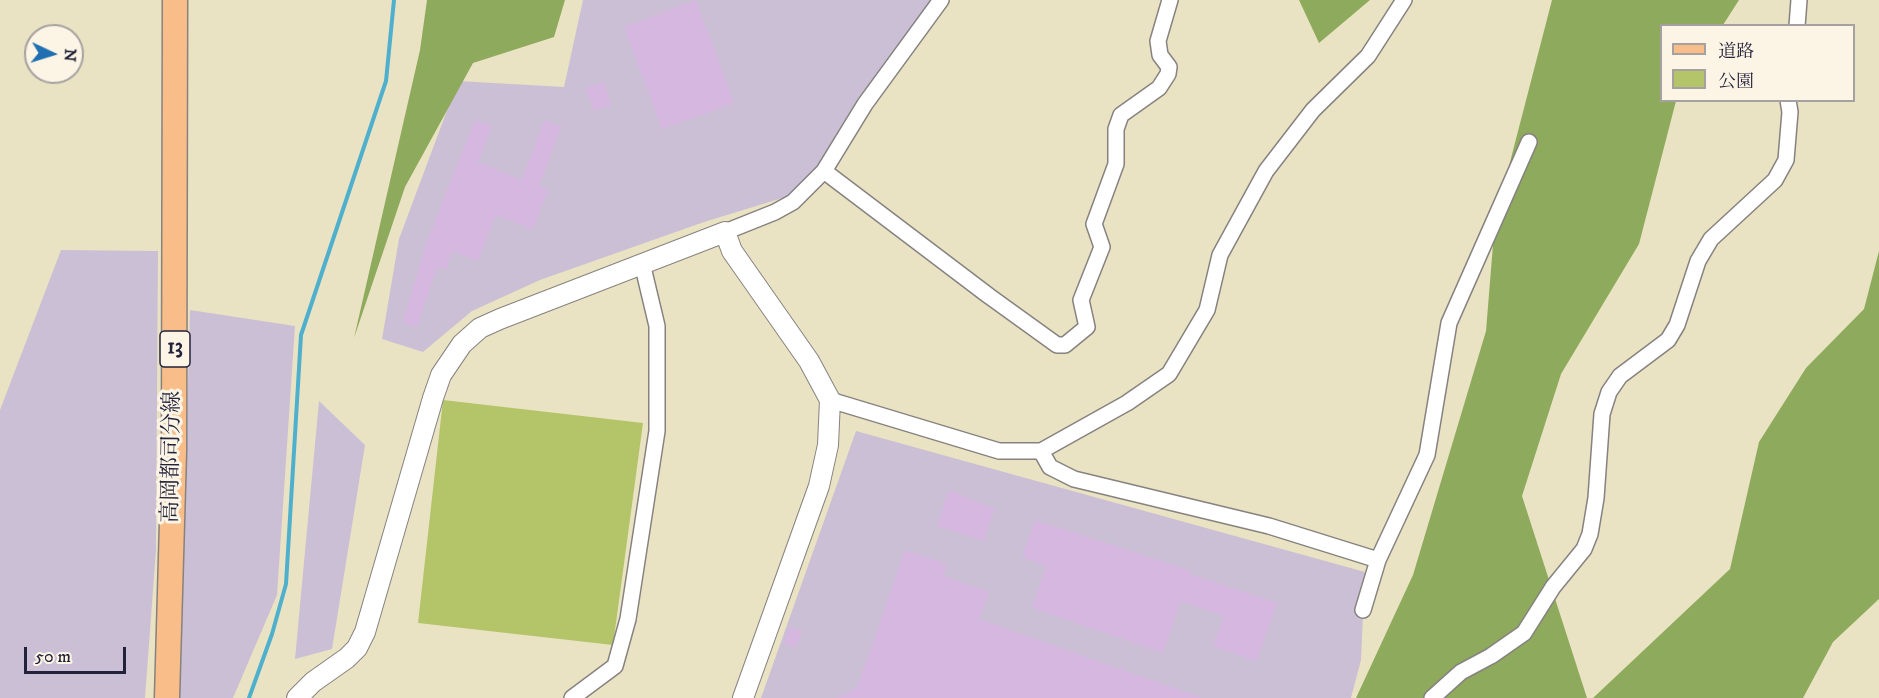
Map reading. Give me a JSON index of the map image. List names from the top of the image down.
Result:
{
  "streets": {
    "main road": ["13", "高岡都司分線"]
  },
  "legend": ["道路", "公園"],
  "scale_bar": "50 m",
  "north": "right"
}
